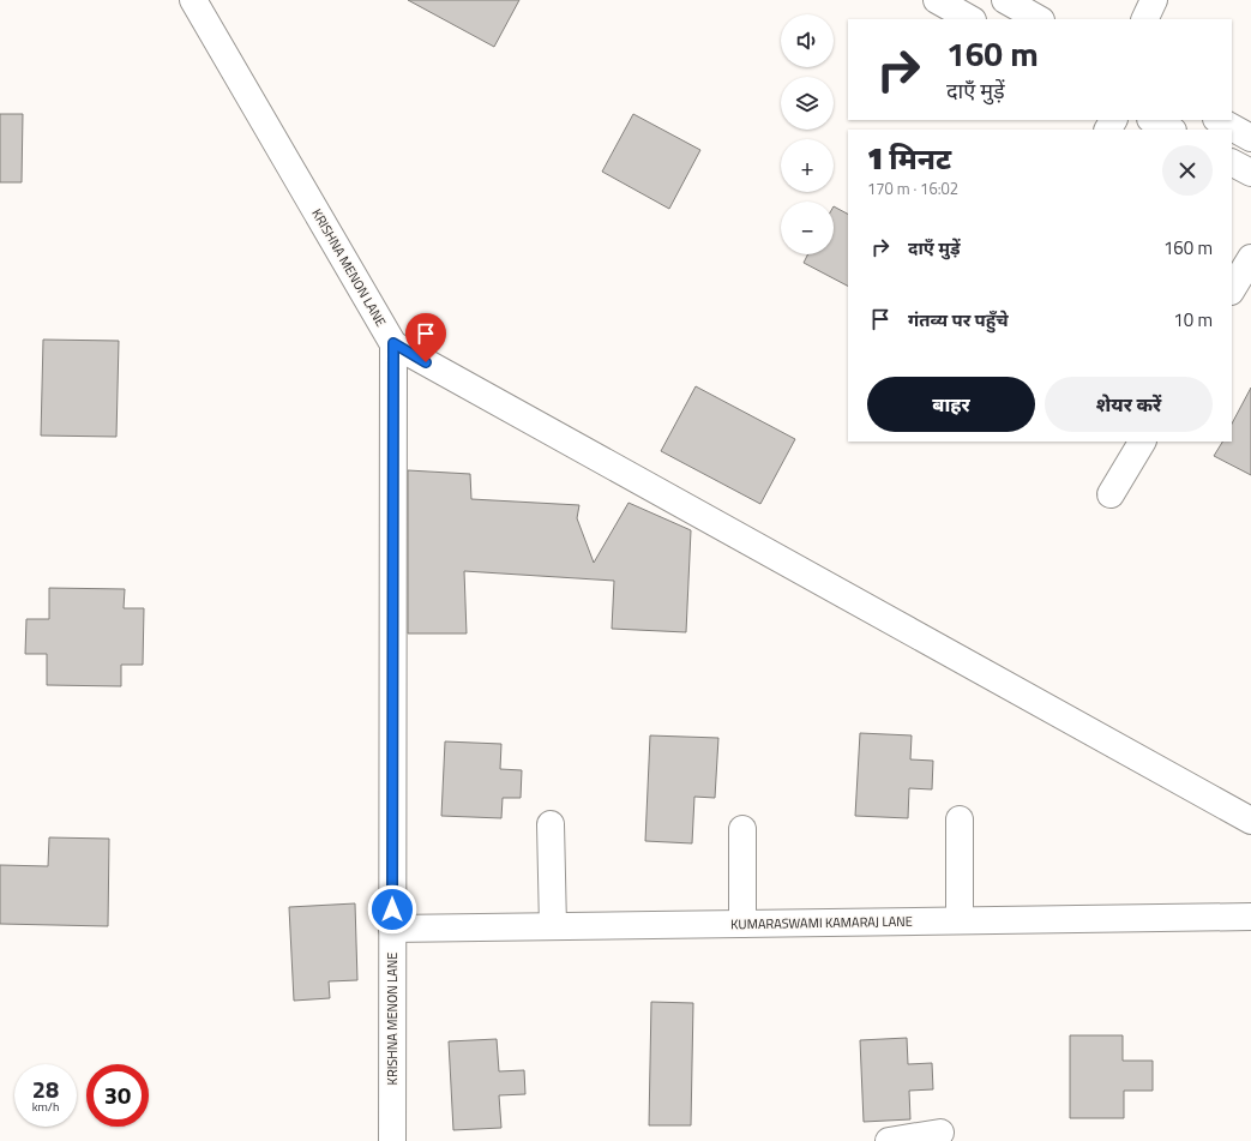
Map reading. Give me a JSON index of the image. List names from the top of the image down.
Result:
{
  "streets": {
    "street": ["KRISHNA MENON LANE", "KUMARASWAMI KAMARAJ LANE"]
  },
  "crossings": [
    ["KRISHNA MENON LANE", "KUMARASWAMI KAMARAJ LANE"]
  ],
  "page": {
    "map_buttons": ["+", "−"],
    "turn": ["160 m", "दाएँ मुड़ें"],
    "heading": ["1 मिनट", "170 m · 16:02"],
    "list": [
      {
        "name": "दाएँ मुड़ें",
        "value": "160 m"
      },
      {
        "name": "गंतव्य पर पहुँचे",
        "value": "10 m"
      }
    ],
    "buttons": ["बाहर", "शेयर करें"],
    "speed": "28 km/h",
    "limit": "30"
  }
}
